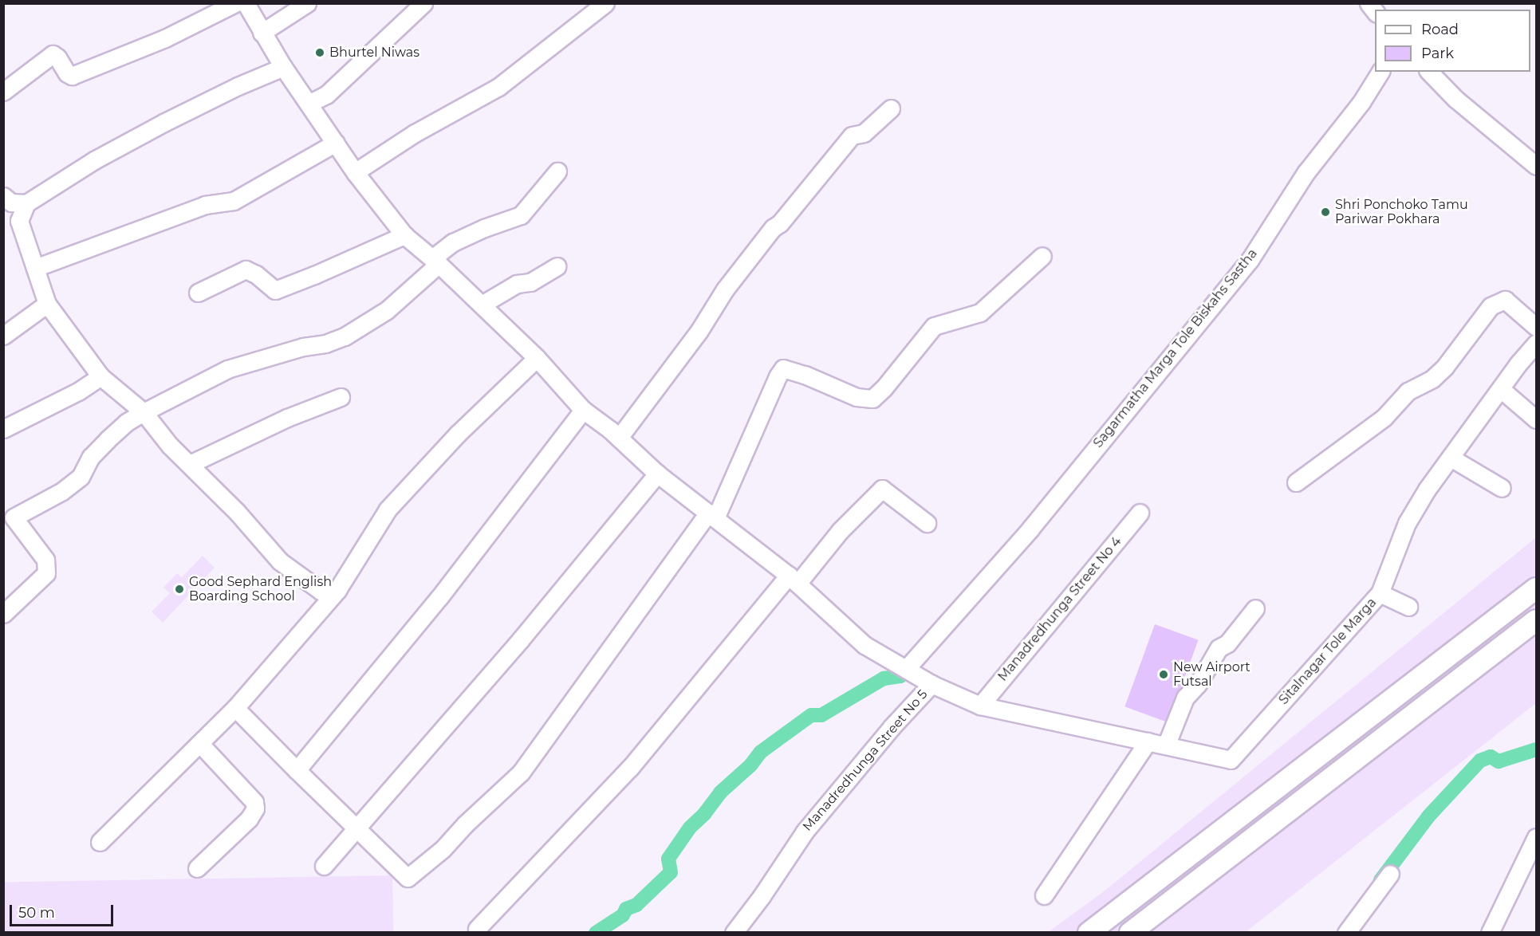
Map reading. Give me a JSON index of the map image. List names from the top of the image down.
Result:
{
  "streets": {
    "street": [
      "Sagarmatha Marga Tole Biskahs Sastha",
      "Manadredhunga Street No 4",
      "Sitalnagar Tole Marga",
      "Manadredhunga Street No 5"
    ]
  },
  "places": [
    "Bhurtel Niwas",
    "Shri Ponchoko Tamu Pariwar Pokhara",
    "Good Sephard English Boarding School",
    "New Airport Futsal"
  ],
  "legend": ["Road", "Park"],
  "scale_bar": "50 m"
}
